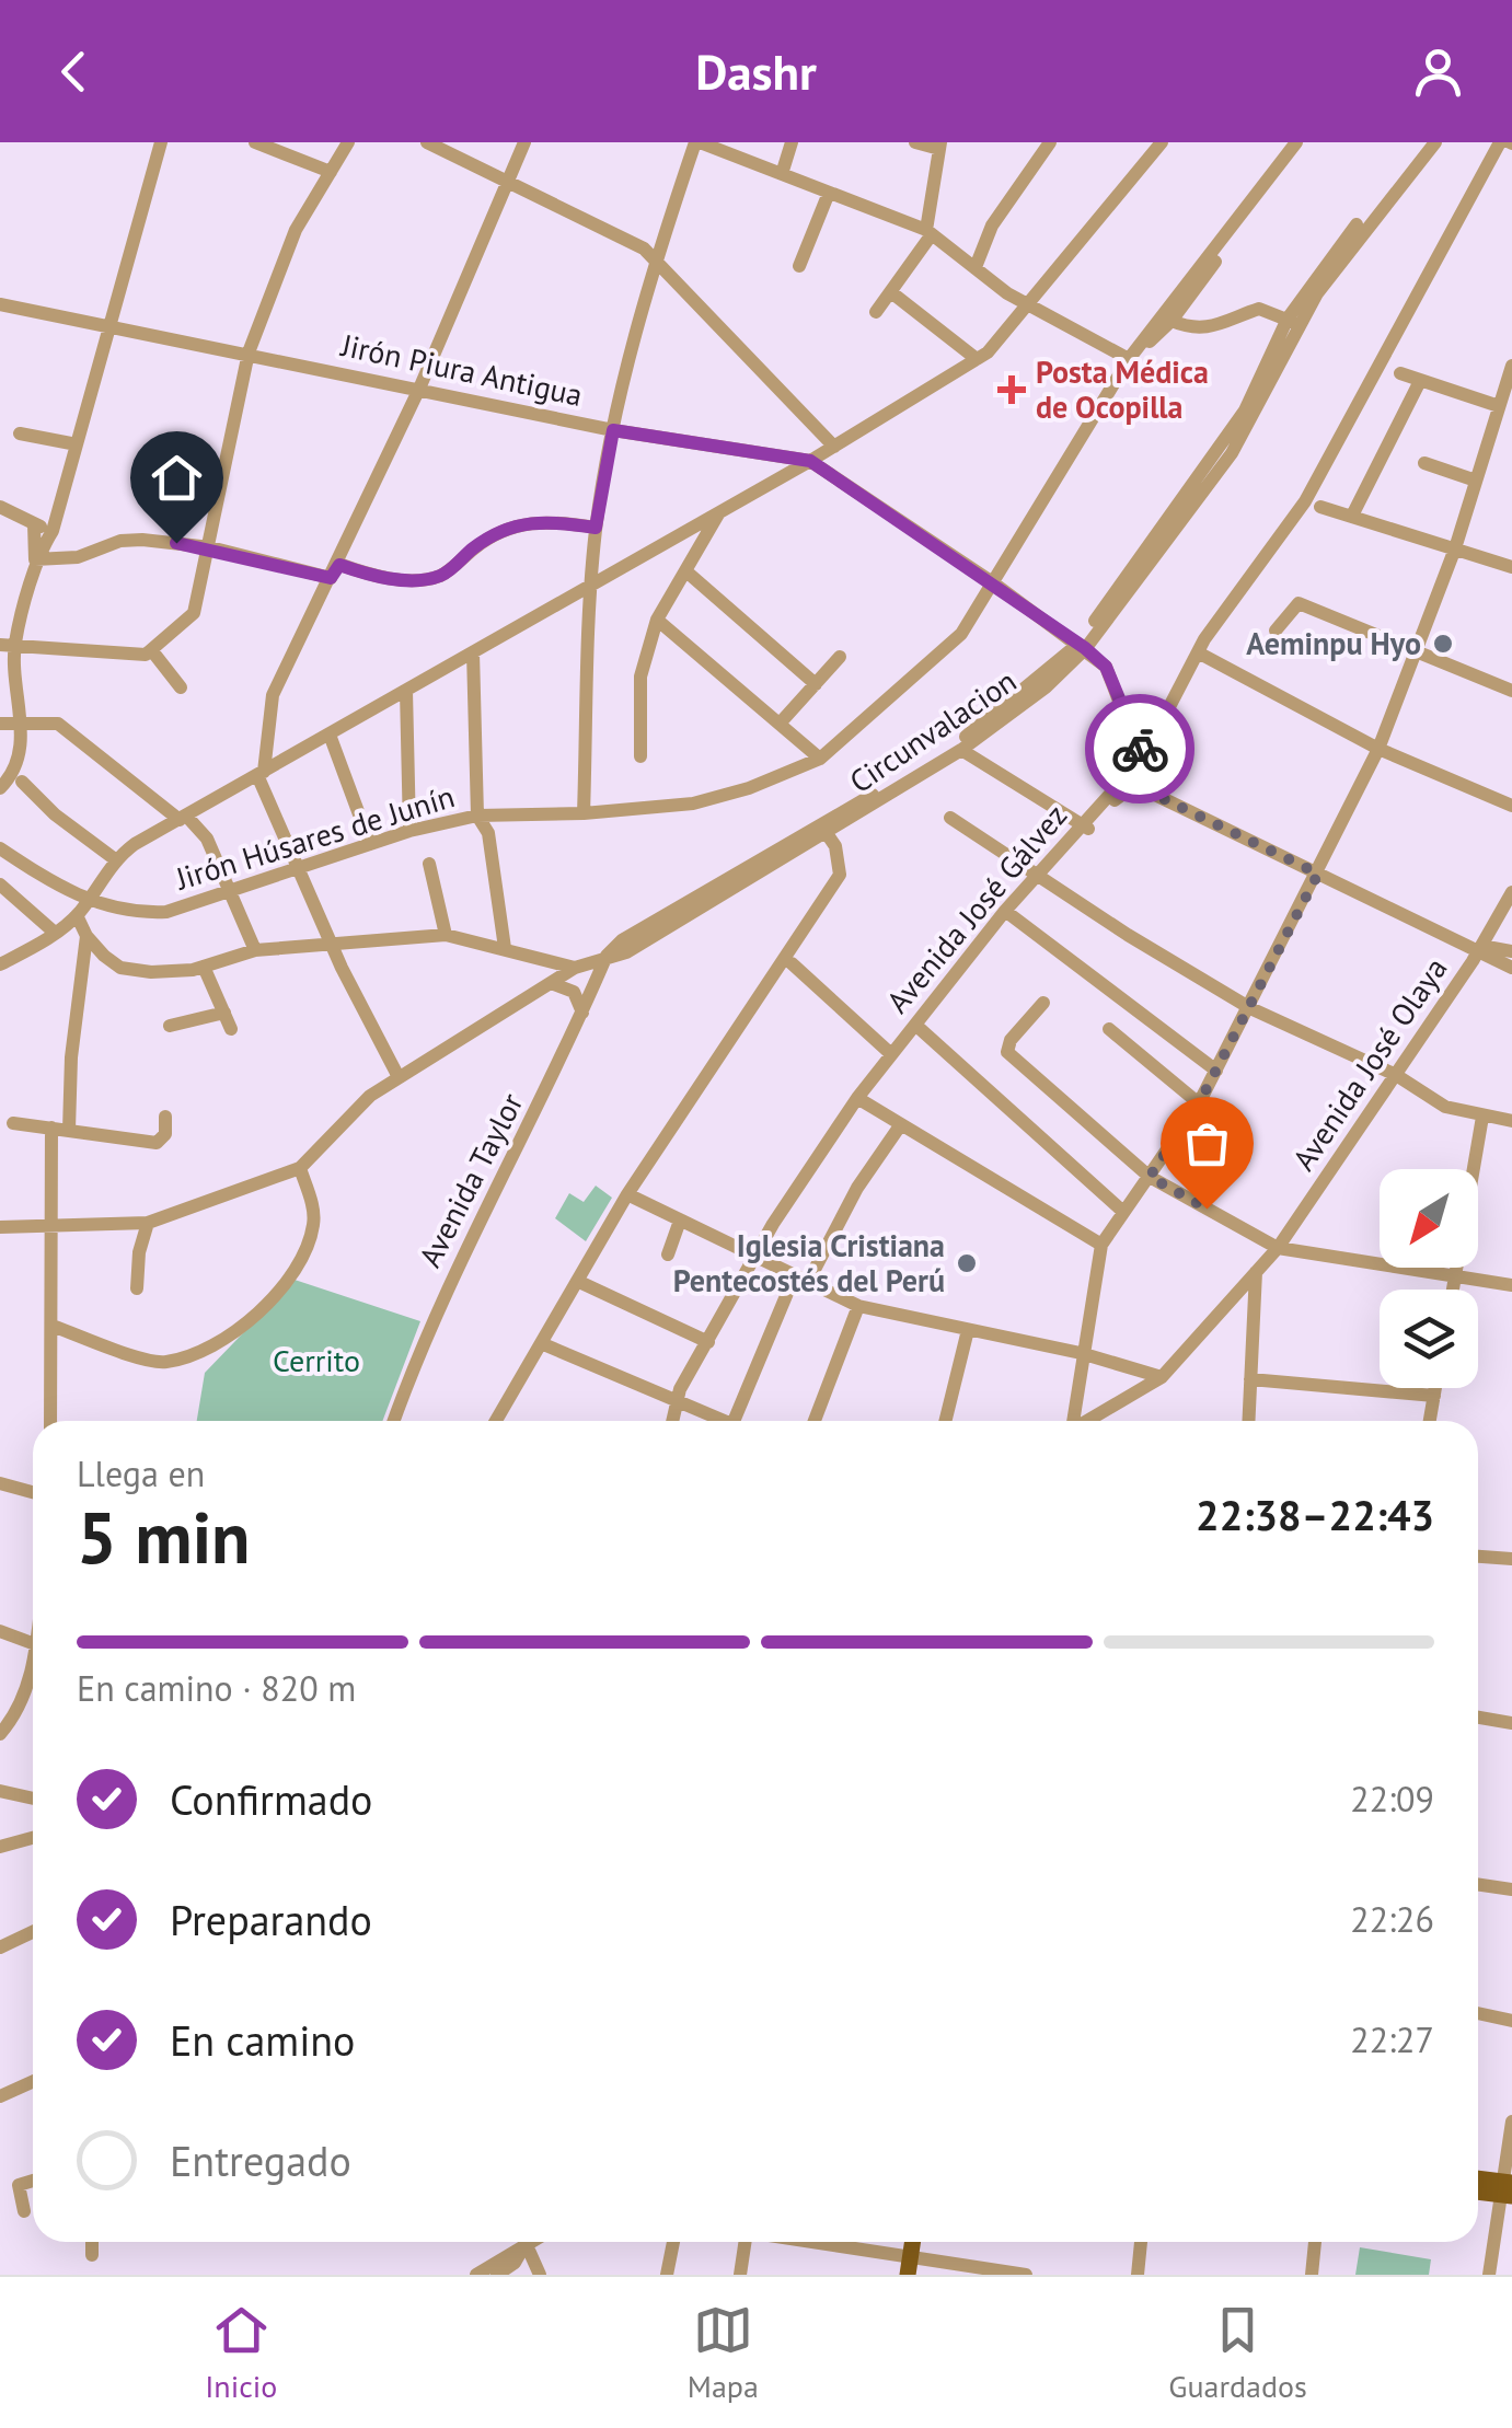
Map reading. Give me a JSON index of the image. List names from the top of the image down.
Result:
{
  "streets": {
    "street": [
      "Jirón Piura Antigua",
      "Circunvalacion",
      "Jirón Húsares de Junín",
      "Avenida José Gálvez",
      "Avenida José Olaya",
      "Avenida Taylor"
    ]
  },
  "crossings": [
    ["Jirón Piura Antigua", "Circunvalacion"],
    ["Jirón Piura Antigua", "Jirón Húsares de Junín"],
    ["Jirón Piura Antigua", "Avenida José Gálvez"],
    ["Circunvalacion", "Avenida Taylor"]
  ],
  "parks": ["Cerrito"],
  "places": {
    "health": ["Posta Médica de Ocopilla"],
    "other": ["Aeminpu Hyo", "Iglesia Cristiana Pentecostés del Perú"]
  },
  "north": "bottom left",
  "page": {
    "header": "Dashr",
    "heading": ["5 min", "Llega en", "22:38–22:43"],
    "bar": "En camino · 820 m",
    "list": [
      ["Confirmado", "22:09"],
      ["Preparando", "22:26"],
      ["En camino", "22:27"],
      "Entregado"
    ],
    "tabs": ["Inicio", "Mapa", "Guardados"]
  }
}
